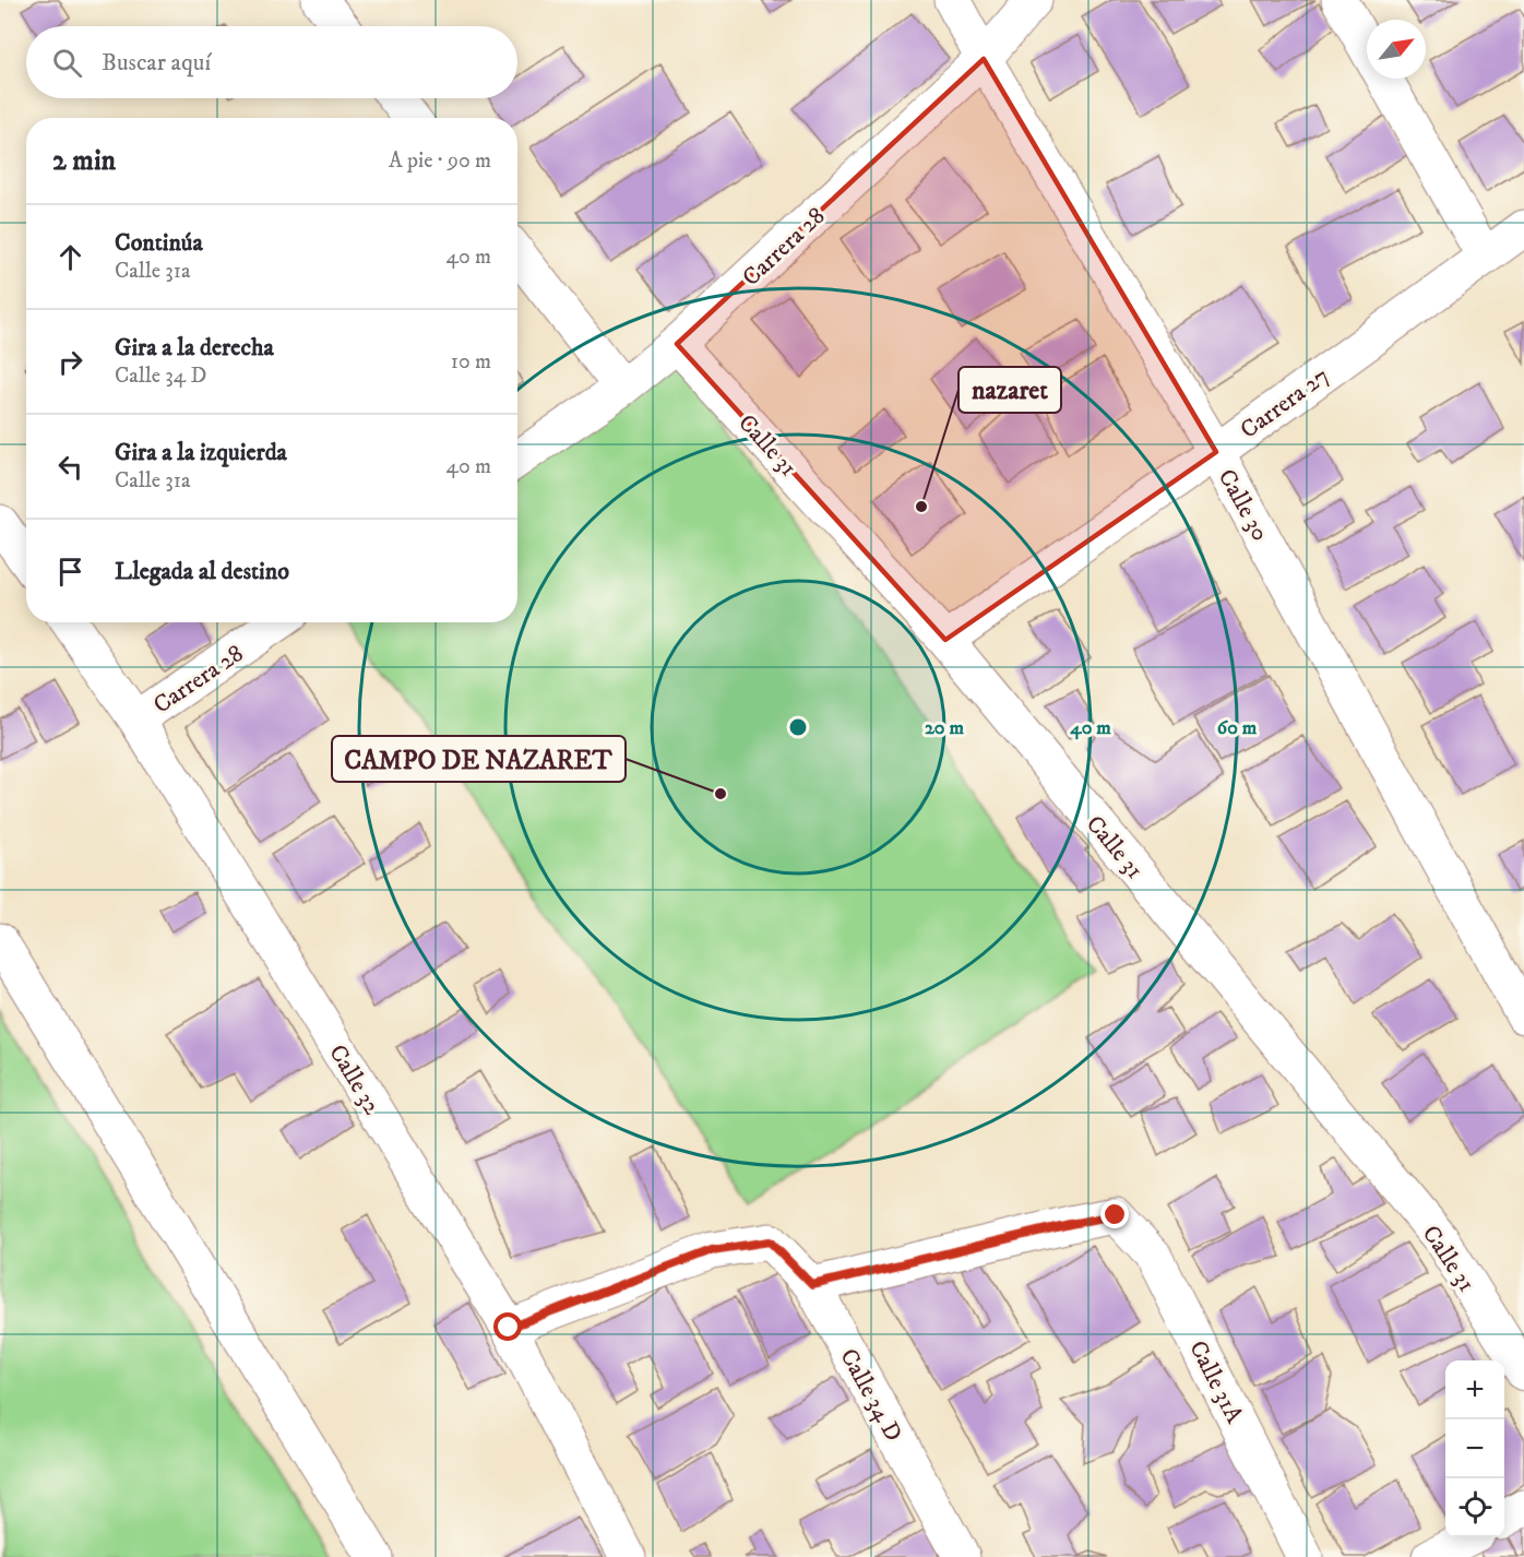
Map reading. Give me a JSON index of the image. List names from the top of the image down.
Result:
{
  "streets": {
    "street": [
      "Carrera 28",
      "Carrera 27",
      "Calle 31",
      "Calle 30",
      "Calle 32",
      "Calle 31A",
      "Calle 34 D"
    ]
  },
  "crossings": [
    ["Carrera 28", "Calle 31"],
    ["Carrera 28", "Calle 30"],
    ["Carrera 28", "Calle 32"],
    ["Carrera 27", "Calle 31"],
    ["Carrera 27", "Calle 30"],
    ["Calle 32", "Calle 34 D"],
    ["Calle 31A", "Calle 34 D"]
  ],
  "places": ["nazaret", "CAMPO DE NAZARET"],
  "north": "top right",
  "page": {
    "search": "Buscar aquí",
    "heading": ["2 min", "A pie · 90 m"],
    "list": [
      ["Continúa", "Calle 31a", "40 m"],
      ["Gira a la derecha", "Calle 34 D", "10 m"],
      ["Gira a la izquierda", "Calle 31a", "40 m"],
      "Llegada al destino"
    ],
    "map_buttons": ["+", "−"]
  },
  "rings": ["20 m", "40 m", "60 m"]
}
